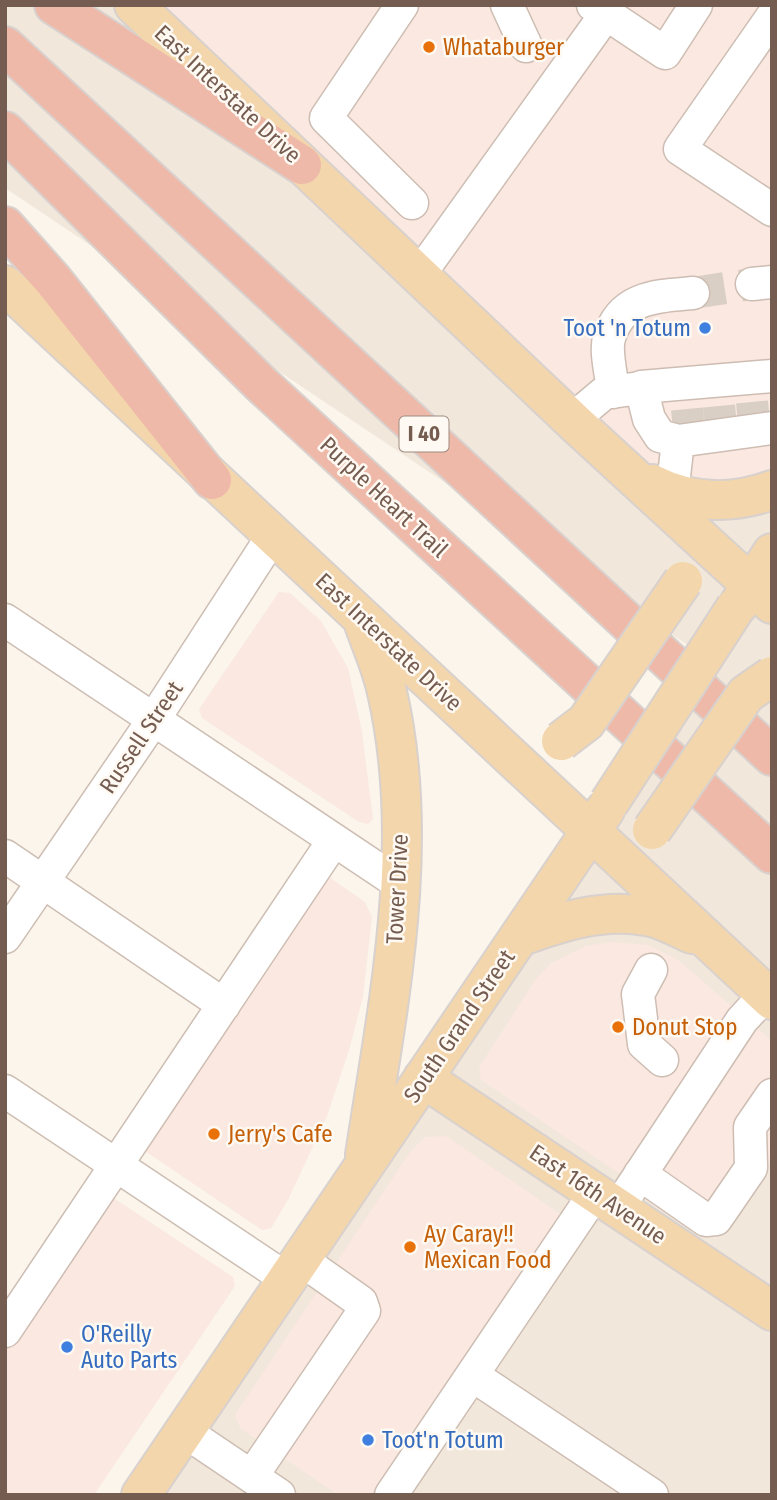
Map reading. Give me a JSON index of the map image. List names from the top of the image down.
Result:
{
  "streets": {
    "highway": ["I 40", "Purple Heart Trail"],
    "main road": [
      "East Interstate Drive",
      "Tower Drive",
      "South Grand Street",
      "East 16th Avenue"
    ],
    "street": ["Russell Street"]
  },
  "crossings": [
    ["East Interstate Drive", "Russell Street"],
    ["East Interstate Drive", "Tower Drive"],
    ["East Interstate Drive", "South Grand Street"],
    ["Tower Drive", "South Grand Street"],
    ["South Grand Street", "East 16th Avenue"]
  ],
  "places": [
    "Whataburger",
    "Toot 'n Totum",
    "Donut Stop",
    "Jerry's Cafe",
    "Ay Caray!! Mexican Food",
    "O'Reilly Auto Parts",
    "Toot'n Totum"
  ]
}
